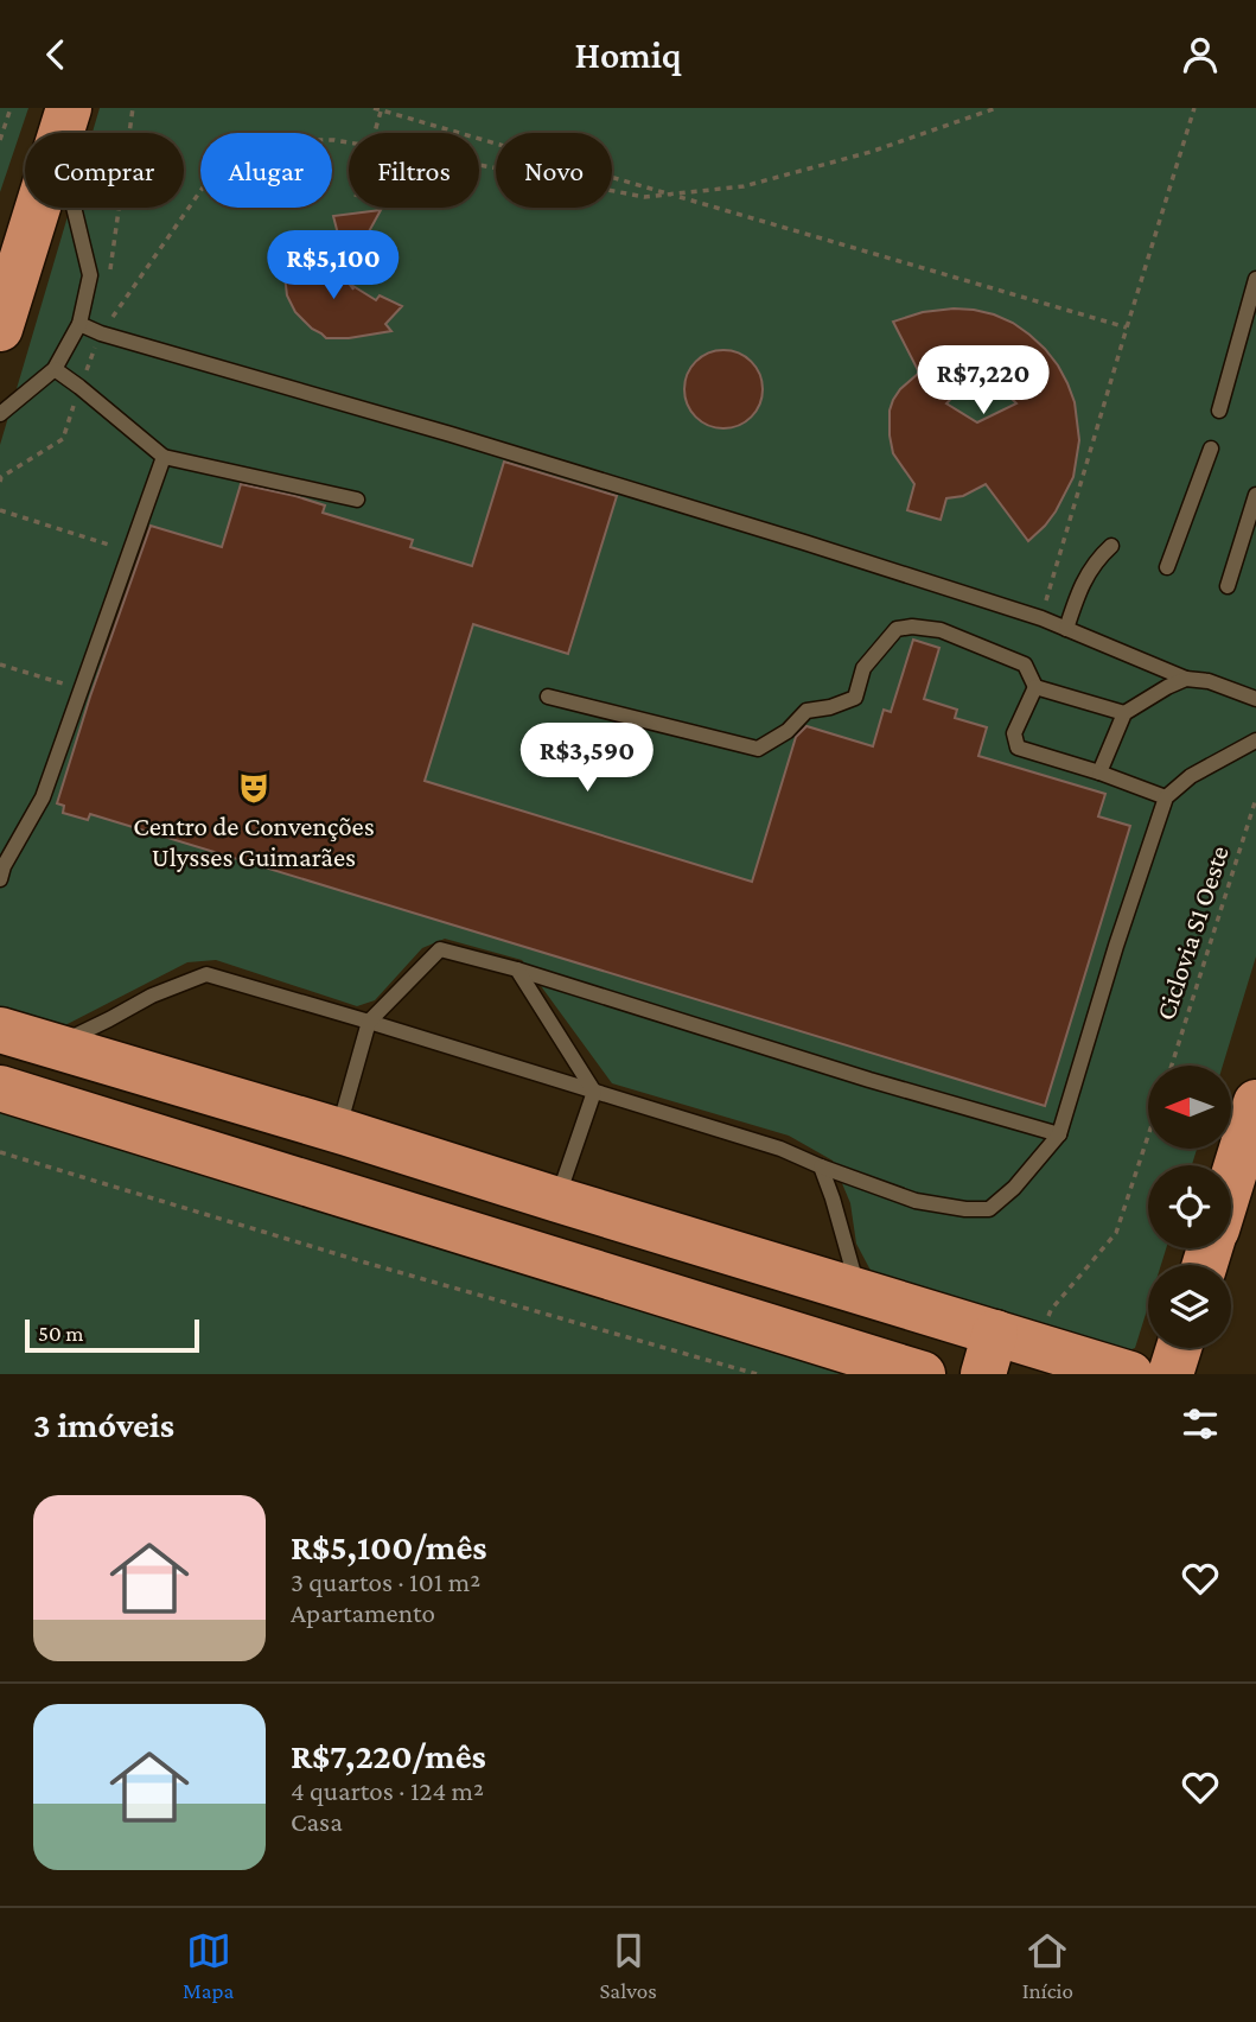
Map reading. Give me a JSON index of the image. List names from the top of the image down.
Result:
{
  "streets": {
    "path": ["Ciclovia S1 Oeste"]
  },
  "places": {
    "theatre": ["Centro de Convenções Ulysses Guimarães"]
  },
  "scale_bar": "50 m",
  "north": "left",
  "page": {
    "header": "Homiq",
    "chip": [
      "Comprar",
      "Alugar",
      "Filtros",
      "Novo"
    ],
    "price": ["R$5,100", "R$7,220", "R$3,590"],
    "scale": "50 m",
    "heading": "3 imóveis",
    "list": [
      {
        "name": "R$5,100/mês",
        "note": "3 quartos · 101 m² · Apartamento"
      },
      {
        "name": "R$7,220/mês",
        "note": "4 quartos · 124 m² · Casa"
      }
    ],
    "tabs": ["Mapa", "Salvos", "Início"]
  }
}
